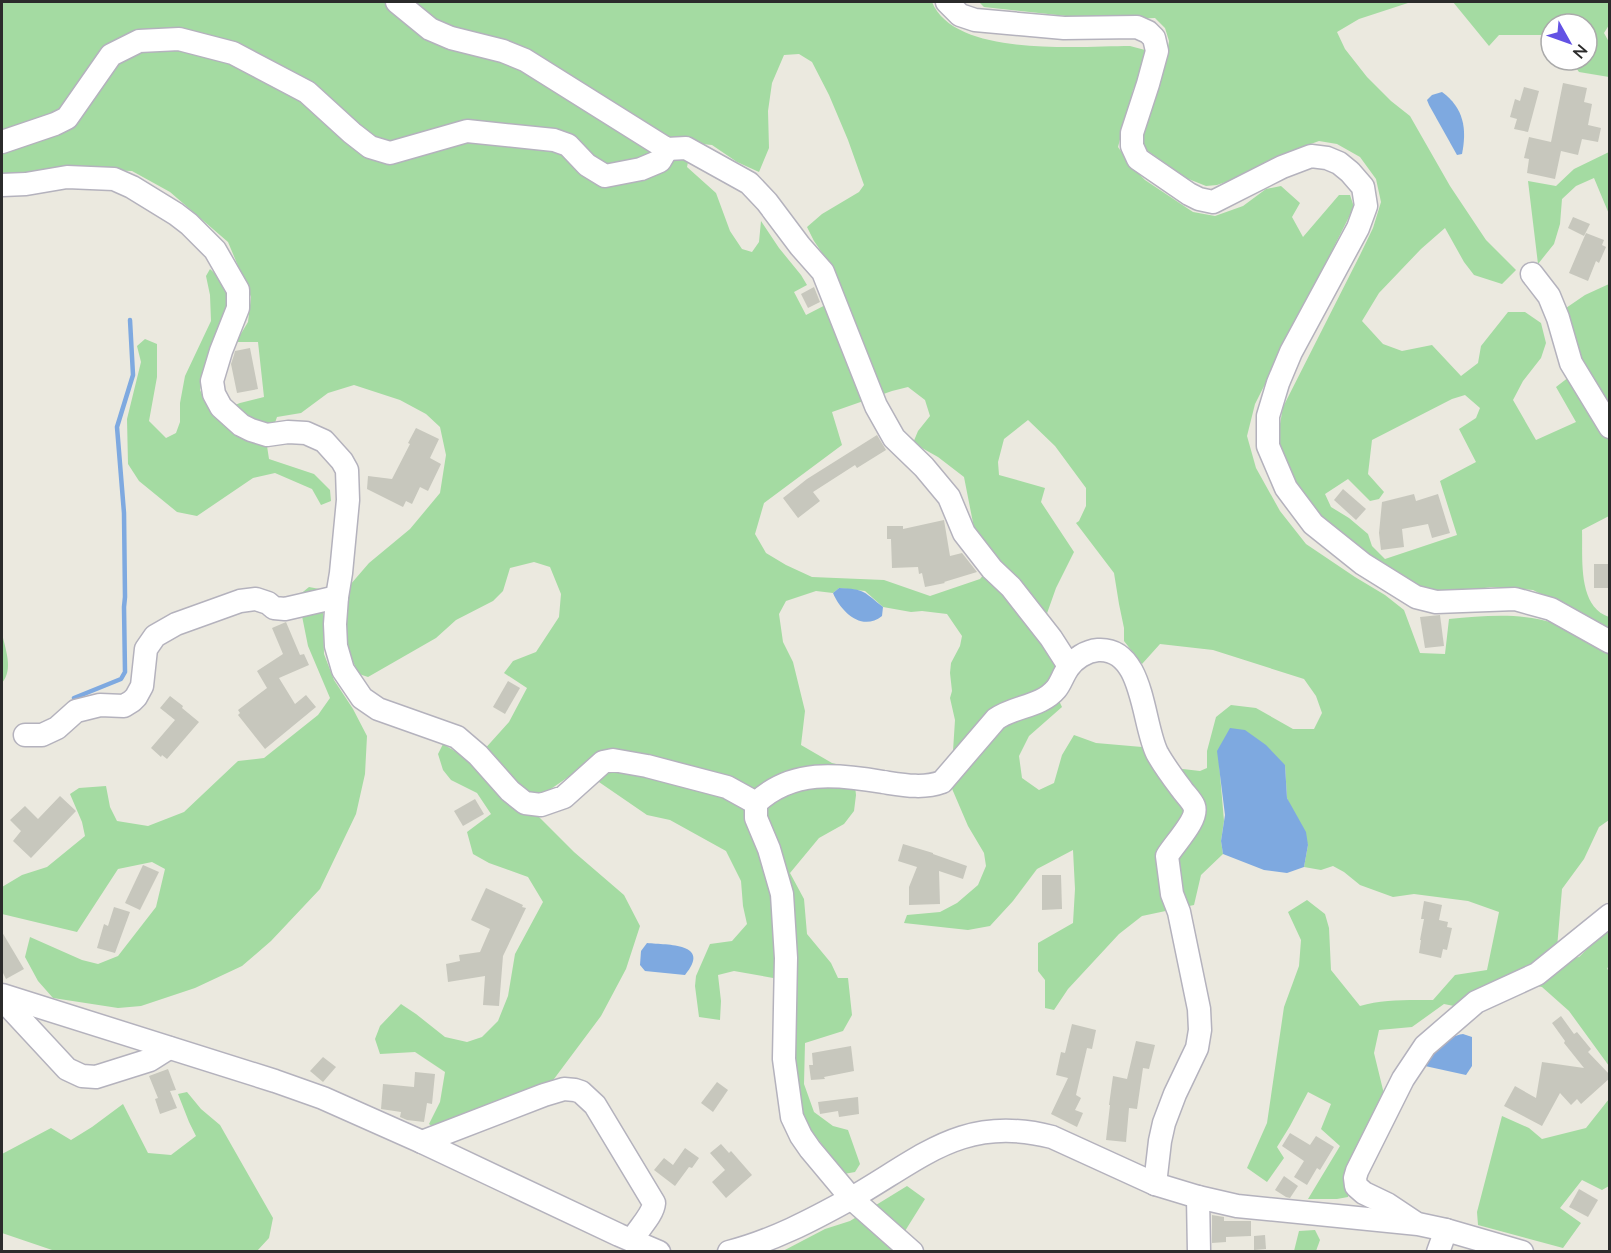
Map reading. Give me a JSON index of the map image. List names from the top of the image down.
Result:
{
  "north": "bottom right"
}
